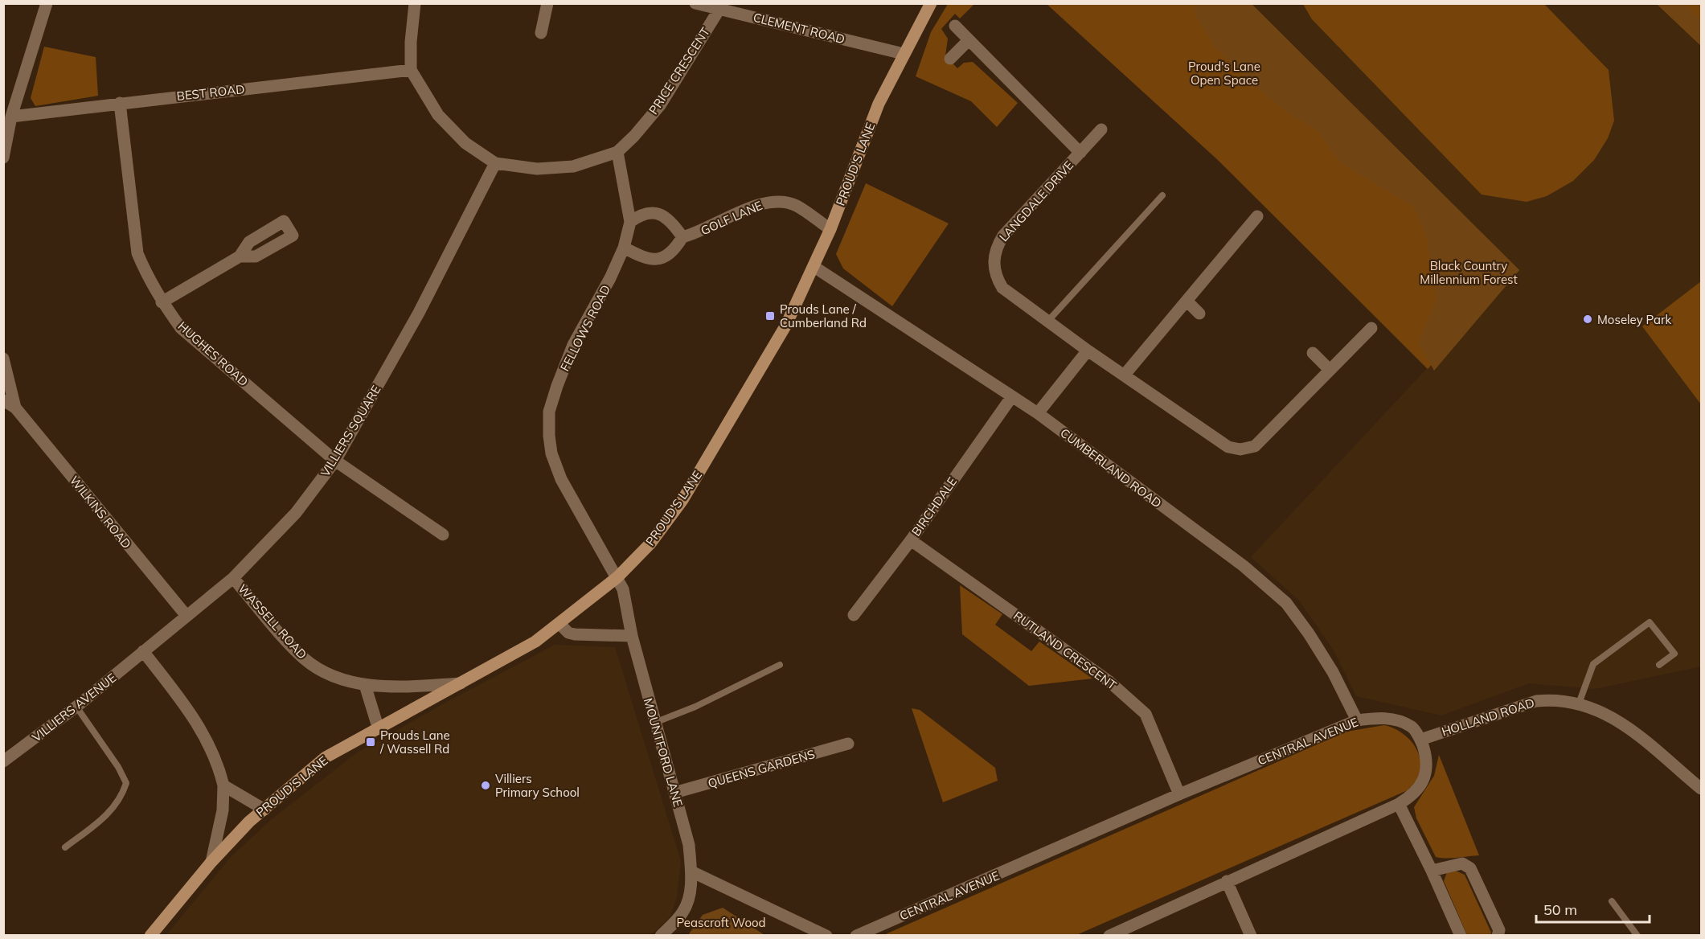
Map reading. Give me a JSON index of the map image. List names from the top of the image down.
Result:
{
  "streets": {
    "street": [
      "CLEMENT ROAD",
      "PRICE CRESCENT",
      "BEST ROAD",
      "PROUD'S LANE",
      "LANGDALE DRIVE",
      "GOLF LANE",
      "FELLOWS ROAD",
      "HUGHES ROAD",
      "VILLIERS SQUARE",
      "CUMBERLAND ROAD",
      "BIRCHDALE",
      "WILKINS ROAD",
      "WASSELL ROAD",
      "RUTLAND CRESCENT",
      "VILLIERS AVENUE",
      "HOLLAND ROAD",
      "CENTRAL AVENUE",
      "MOUNTFORD LANE",
      "QUEENS GARDENS"
    ]
  },
  "crossings": [
    ["CLEMENT ROAD", "PRICE CRESCENT"],
    ["CLEMENT ROAD", "PROUD'S LANE"],
    ["PRICE CRESCENT", "BEST ROAD"],
    ["PRICE CRESCENT", "FELLOWS ROAD"],
    ["PRICE CRESCENT", "VILLIERS SQUARE"],
    ["BEST ROAD", "HUGHES ROAD"],
    ["PROUD'S LANE", "GOLF LANE"],
    ["PROUD'S LANE", "FELLOWS ROAD"],
    ["PROUD'S LANE", "CUMBERLAND ROAD"],
    ["PROUD'S LANE", "WASSELL ROAD"],
    ["GOLF LANE", "FELLOWS ROAD"],
    ["FELLOWS ROAD", "MOUNTFORD LANE"],
    ["HUGHES ROAD", "VILLIERS SQUARE"],
    ["VILLIERS SQUARE", "WILKINS ROAD"],
    ["VILLIERS SQUARE", "WASSELL ROAD"],
    ["VILLIERS SQUARE", "VILLIERS AVENUE"],
    ["CUMBERLAND ROAD", "BIRCHDALE"],
    ["CUMBERLAND ROAD", "CENTRAL AVENUE"],
    ["BIRCHDALE", "RUTLAND CRESCENT"],
    ["RUTLAND CRESCENT", "CENTRAL AVENUE"],
    ["HOLLAND ROAD", "CENTRAL AVENUE"],
    ["MOUNTFORD LANE", "QUEENS GARDENS"]
  ],
  "parks": ["Proud's Lane Open Space", "Black Country Millennium Forest", "Peascroft Wood"],
  "places": {
    "transit": ["Prouds Lane / Cumberland Rd", "Prouds Lane / Wassell Rd"],
    "other": ["Moseley Park", "Villiers Primary School"]
  },
  "scale_bar": "50 m"
}
